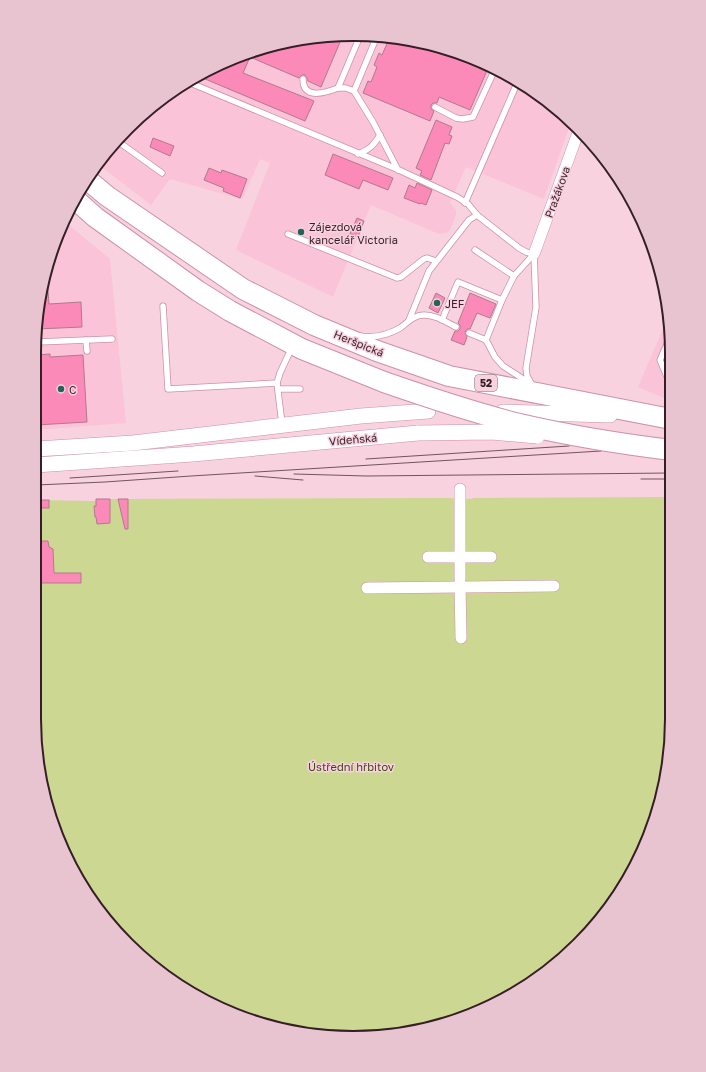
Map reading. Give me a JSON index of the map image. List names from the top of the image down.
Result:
{
  "streets": {
    "highway": ["Heršpická", "52", "Vídeňská"],
    "street": ["Pražákova"]
  },
  "parks": ["Ústřední hřbitov"],
  "places": ["Zájezdová kancelář Victoria", "JEF", "C"]
}
